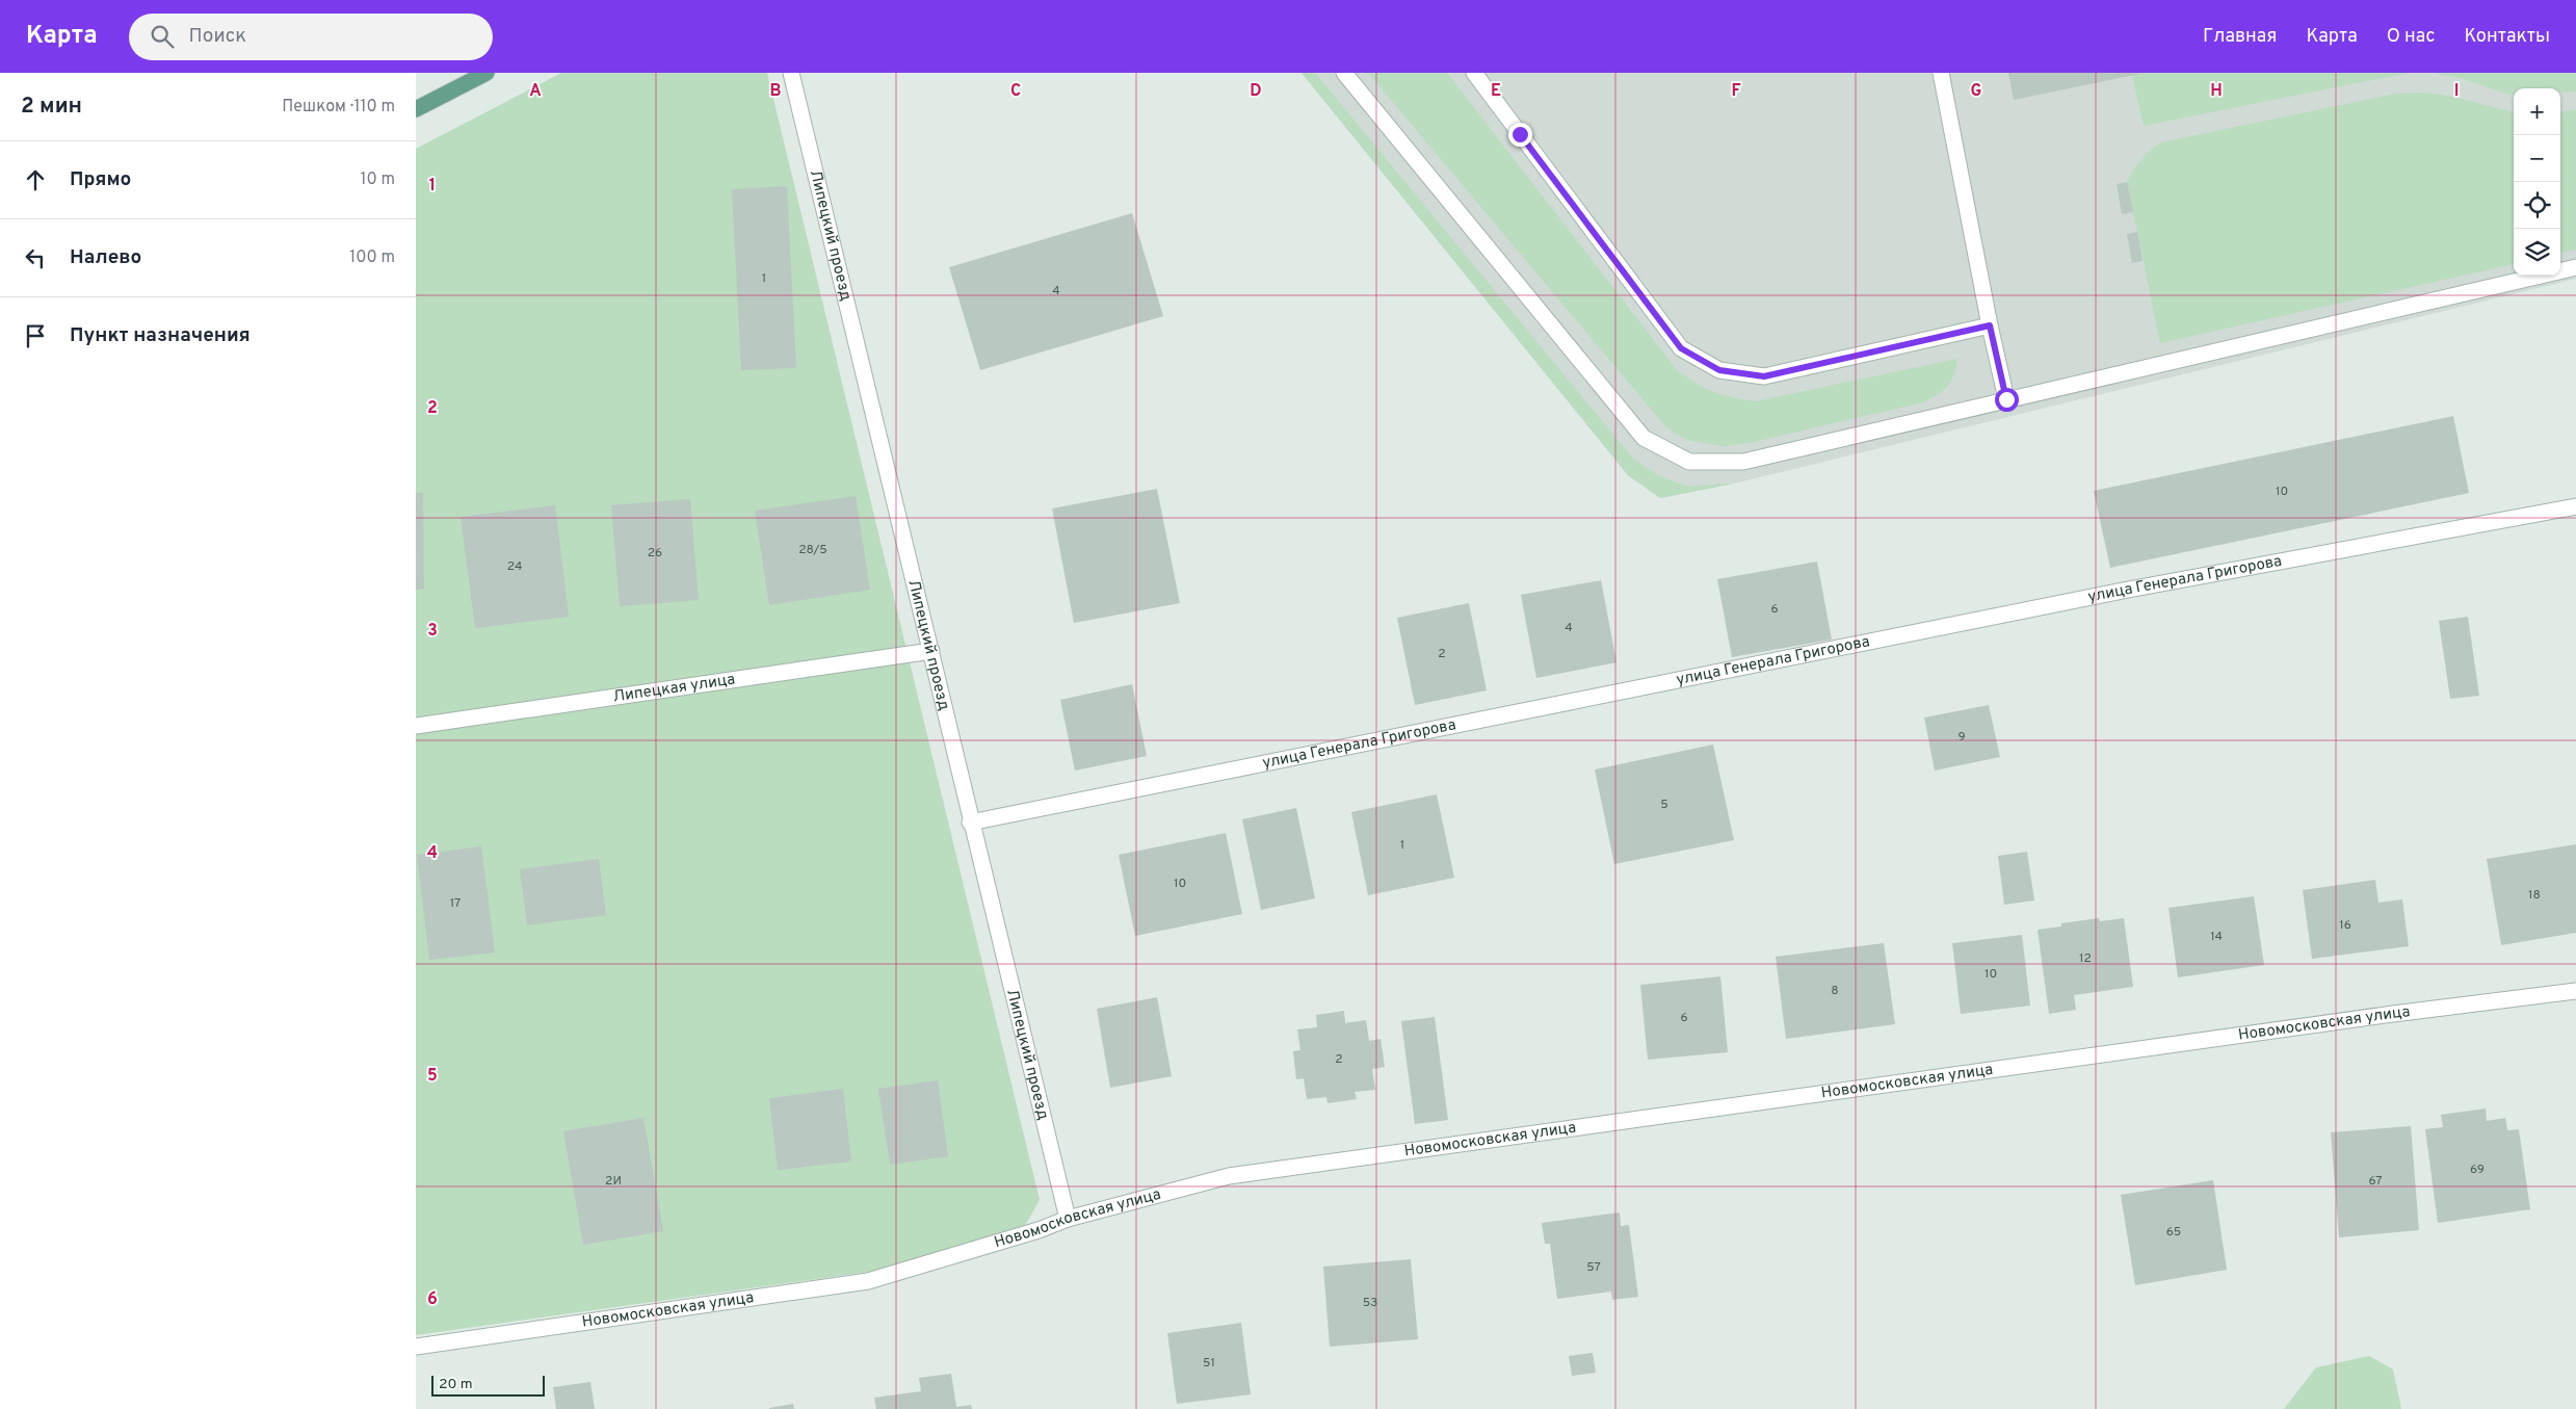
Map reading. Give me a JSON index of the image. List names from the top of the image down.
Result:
{
  "streets": {
    "street": [
      "Липецкий проезд",
      "улица Генерала Григорова",
      "Липецкая улица",
      "Новомосковская улица"
    ]
  },
  "crossings": [
    ["Липецкий проезд", "улица Генерала Григорова"],
    ["Липецкий проезд", "Липецкая улица"],
    ["Липецкий проезд", "Новомосковская улица"]
  ],
  "house_numbers": [
    "1",
    "4",
    "10",
    "28/5",
    "26",
    "24",
    "6",
    "4",
    "2",
    "9",
    "5",
    "1",
    "10",
    "18",
    "17",
    "16",
    "14",
    "12",
    "10",
    "8",
    "6",
    "2",
    "69",
    "2И",
    "67",
    "65",
    "57",
    "53",
    "51"
  ],
  "scale_bar": "20 m",
  "page": {
    "header": "Карта",
    "search": "Поиск",
    "nav": [
      "Главная",
      "Карта",
      "О нас",
      "Контакты"
    ],
    "heading": ["2 мин", "Пешком · 110 m"],
    "map_buttons": ["+", "−"],
    "list": [
      ["Прямо", "10 m"],
      ["Налево", "100 m"],
      "Пункт назначения"
    ],
    "scale": "20 m"
  },
  "grid": {
    "columns": [
      "A",
      "B",
      "C",
      "D",
      "E",
      "F",
      "G",
      "H",
      "I"
    ],
    "rows": [
      "1",
      "2",
      "3",
      "4",
      "5",
      "6"
    ]
  }
}
